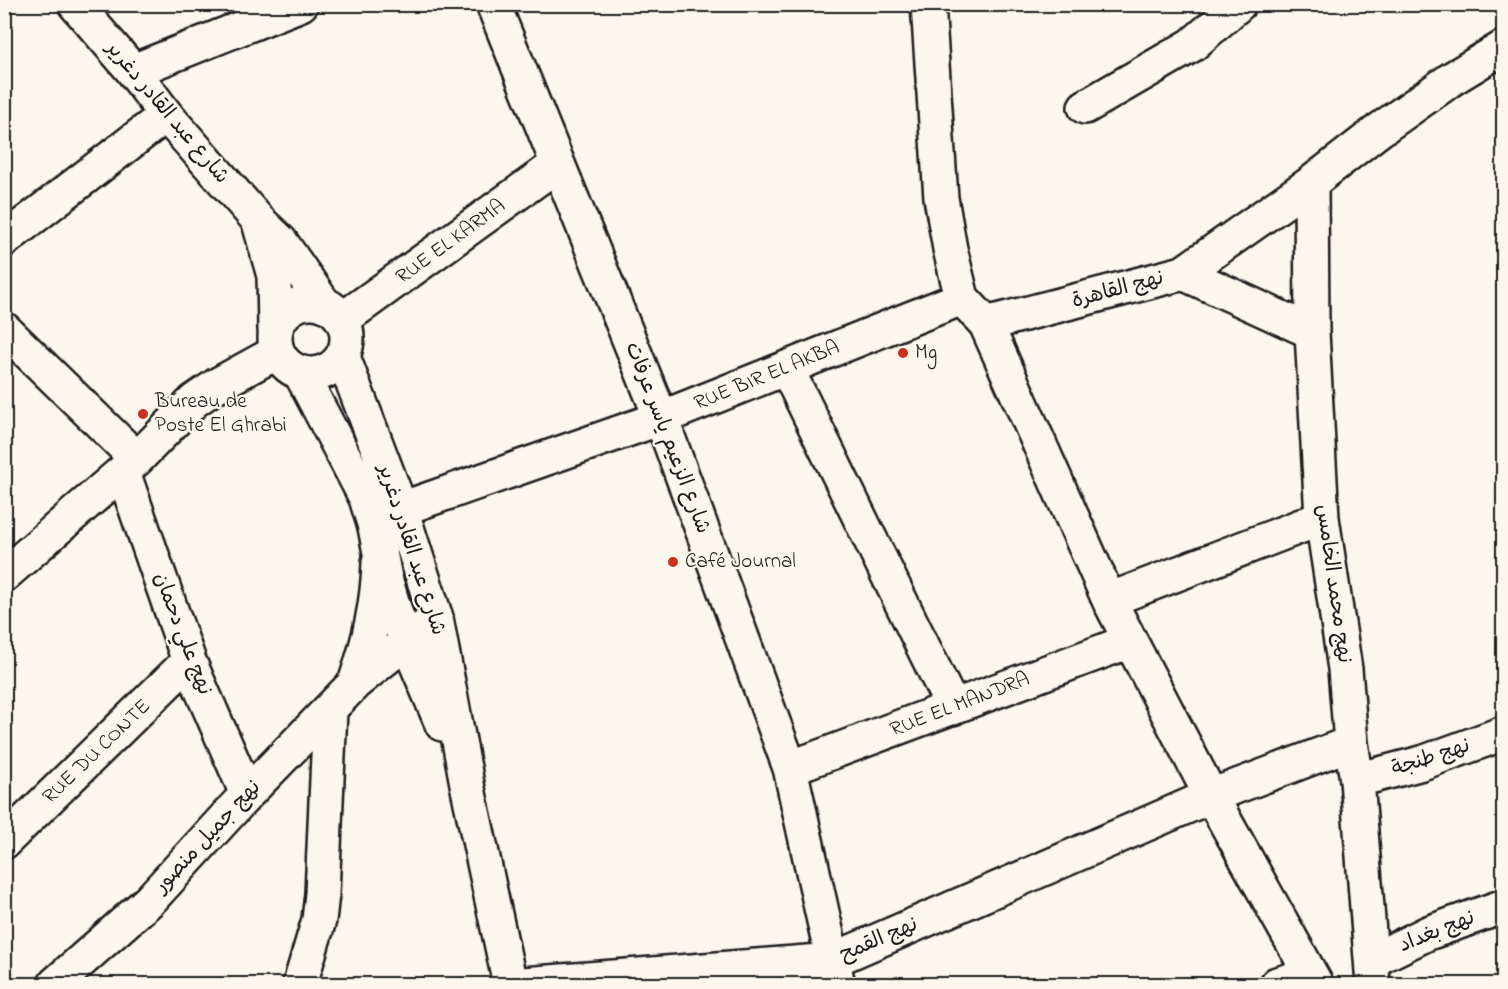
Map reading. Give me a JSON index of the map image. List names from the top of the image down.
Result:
{
  "streets": {
    "street": [
      "شارع عبد القادر دغرير",
      "RUE EL KARMA",
      "نهج القاهرة",
      "RUE BIR EL AKBA",
      "شارع الزعيم ياسر عرفات",
      "نهج محمد الخامس",
      "نهج علي دحمان",
      "RUE EL MANDRA",
      "RUE DU CONTE",
      "نهج طنجة",
      "نهج جميل منصور",
      "نهج بغداد",
      "نهج القمح"
    ]
  },
  "crossings": [
    ["شارع عبد القادر دغرير", "RUE EL KARMA"],
    ["شارع عبد القادر دغرير", "RUE BIR EL AKBA"],
    ["RUE EL KARMA", "شارع الزعيم ياسر عرفات"],
    ["نهج القاهرة", "نهج محمد الخامس"],
    ["RUE BIR EL AKBA", "شارع الزعيم ياسر عرفات"],
    ["شارع الزعيم ياسر عرفات", "RUE EL MANDRA"],
    ["شارع الزعيم ياسر عرفات", "نهج القمح"],
    ["نهج محمد الخامس", "نهج طنجة"],
    ["نهج محمد الخامس", "نهج بغداد"],
    ["نهج محمد الخامس", "نهج القمح"],
    ["نهج علي دحمان", "RUE DU CONTE"],
    ["نهج علي دحمان", "نهج جميل منصور"]
  ],
  "places": ["Mg", "Bureau de Poste El Ghrabi", "Café Journal"]
}
